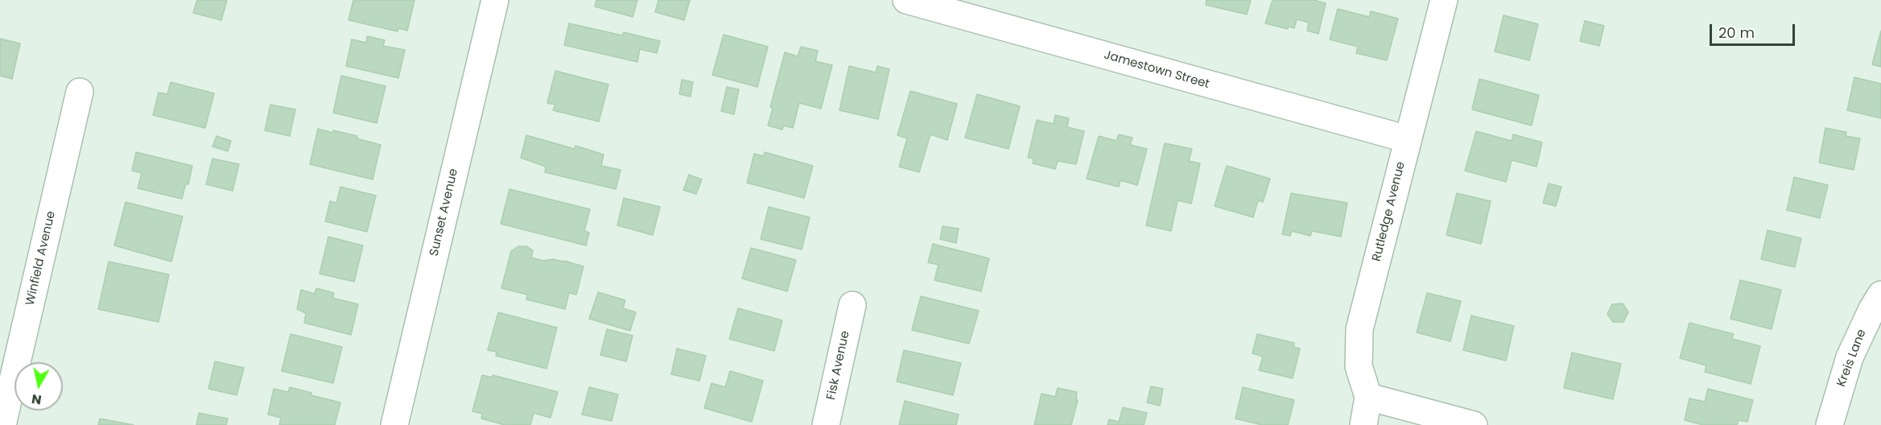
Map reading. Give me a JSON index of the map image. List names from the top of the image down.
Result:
{
  "streets": {
    "street": [
      "Jamestown Street",
      "Rutledge Avenue",
      "Sunset Avenue",
      "Winfield Avenue",
      "Kreis Lane",
      "Fisk Avenue"
    ]
  },
  "crossings": [
    ["Jamestown Street", "Rutledge Avenue"]
  ],
  "scale_bar": "20 m",
  "north": "bottom"
}
